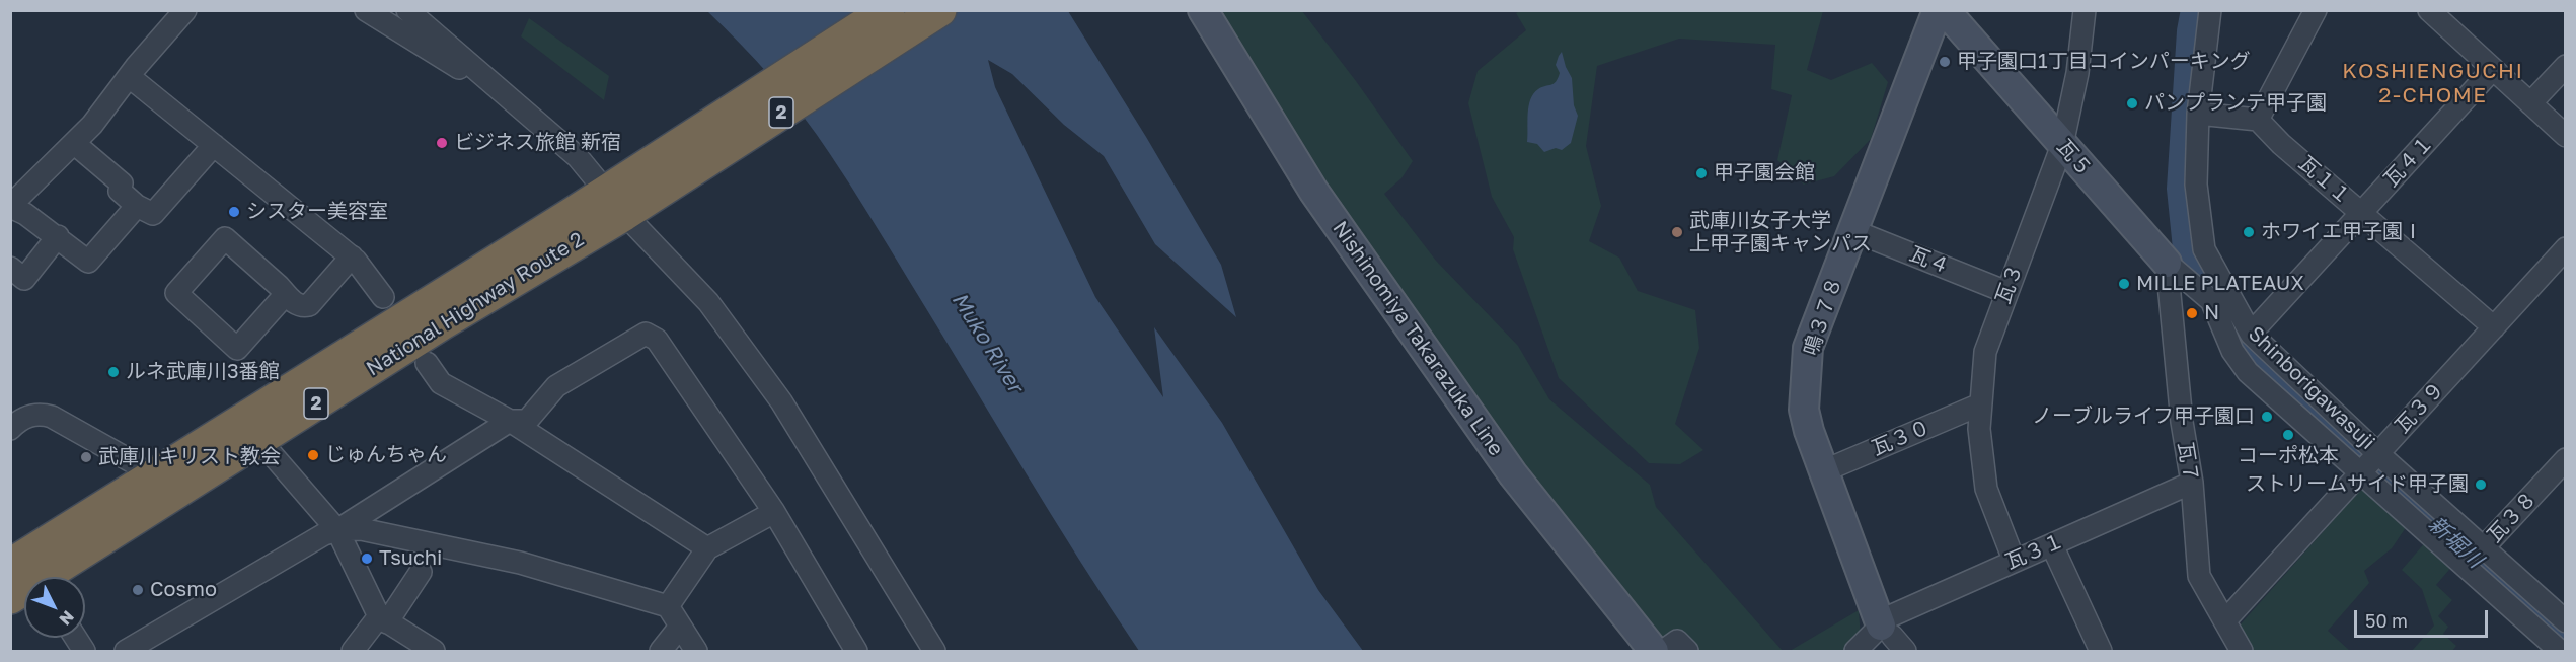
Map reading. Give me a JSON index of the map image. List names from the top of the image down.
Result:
{
  "streets": {
    "highway": ["2", "National Highway Route 2"],
    "street": [
      "瓦５",
      "瓦４１",
      "瓦１１",
      "瓦４",
      "瓦３",
      "鳴３７８",
      "Nishinomiya Takarazuka Line",
      "Shinborigawasuji",
      "瓦３９",
      "瓦３０",
      "瓦７",
      "瓦３８",
      "瓦３１"
    ]
  },
  "crossings": [
    ["瓦５", "瓦４１"],
    ["瓦５", "瓦３"],
    ["瓦５", "Shinborigawasuji"],
    ["瓦５", "瓦７"],
    ["瓦４１", "瓦１１"],
    ["瓦４１", "Shinborigawasuji"],
    ["瓦１１", "瓦３９"],
    ["瓦４", "瓦３"],
    ["瓦４", "鳴３７８"],
    ["瓦３", "瓦３０"],
    ["瓦３", "瓦３１"],
    ["鳴３７８", "瓦３０"],
    ["鳴３７８", "瓦３１"],
    ["Shinborigawasuji", "瓦３９"],
    ["Shinborigawasuji", "瓦３８"],
    ["瓦３９", "瓦７"],
    ["瓦７", "瓦３１"]
  ],
  "districts": ["KOSHIENGUCHI 2-CHOME"],
  "water": ["Muko River", "新堀川"],
  "places": [
    "甲子園口1丁目コインパーキング",
    "パンプランテ甲子園",
    "ビジネス旅館 新宿",
    "甲子園会館",
    "シスター美容室",
    "武庫川女子大学 上甲子園キャンパス",
    "ホワイエ甲子園Ⅰ",
    "MILLE PLATEAUX",
    "N",
    "ルネ武庫川3番館",
    "ノーブルライフ甲子園口",
    "コーポ松本",
    "じゅんちゃん",
    "武庫川キリスト教会",
    "ストリームサイド甲子園",
    "Tsuchi",
    "Cosmo"
  ],
  "scale_bar": "50 m",
  "north": "bottom right"
}
